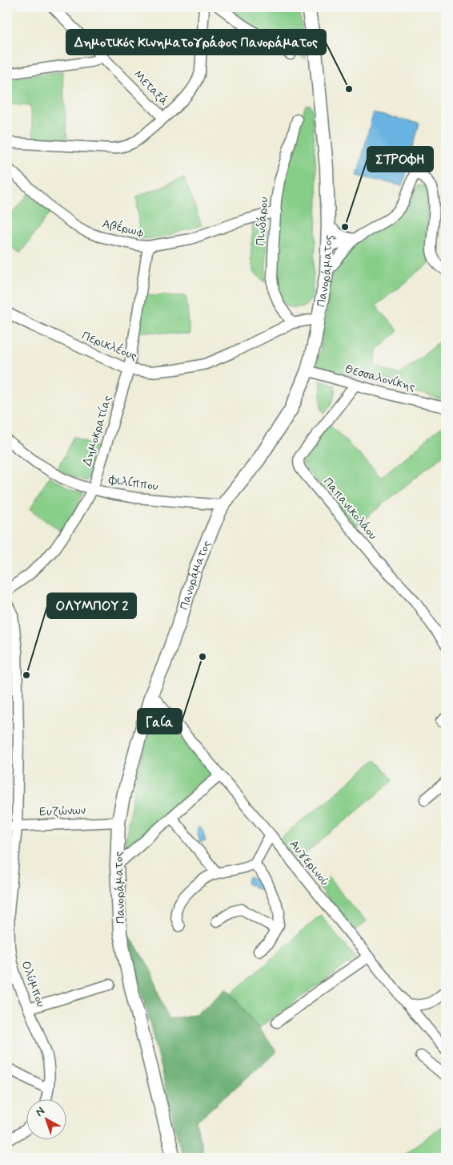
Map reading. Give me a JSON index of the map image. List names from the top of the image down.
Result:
{
  "streets": {
    "main road": ["Πανοράματος"],
    "street": [
      "Μεταξά",
      "Πινδάρου",
      "Αβέρωφ",
      "Περικλέους",
      "Θεσσαλονίκης",
      "Δημοκρατίας",
      "Φιλίππου",
      "Παπανικολάου",
      "Ευζώνων",
      "Αυγερινού",
      "Ολύμπου"
    ]
  },
  "crossings": [
    ["Πινδάρου", "Αβέρωφ"],
    ["Πινδάρου", "Περικλέους"],
    ["Αβέρωφ", "Δημοκρατίας"],
    ["Πανοράματος", "Περικλέους"],
    ["Πανοράματος", "Θεσσαλονίκης"],
    ["Πανοράματος", "Φιλίππου"],
    ["Πανοράματος", "Ευζώνων"],
    ["Πανοράματος", "Αυγερινού"],
    ["Περικλέους", "Δημοκρατίας"],
    ["Θεσσαλονίκης", "Παπανικολάου"],
    ["Δημοκρατίας", "Φιλίππου"],
    ["Ευζώνων", "Ολύμπου"]
  ],
  "places": [
    "Δημοτικός Κινηματογράφος Πανοράματος",
    "ΣΤΡΟΦΗ",
    "Γαία",
    "ΟΛΥΜΠΟΥ 2"
  ],
  "north": "top left"
}
